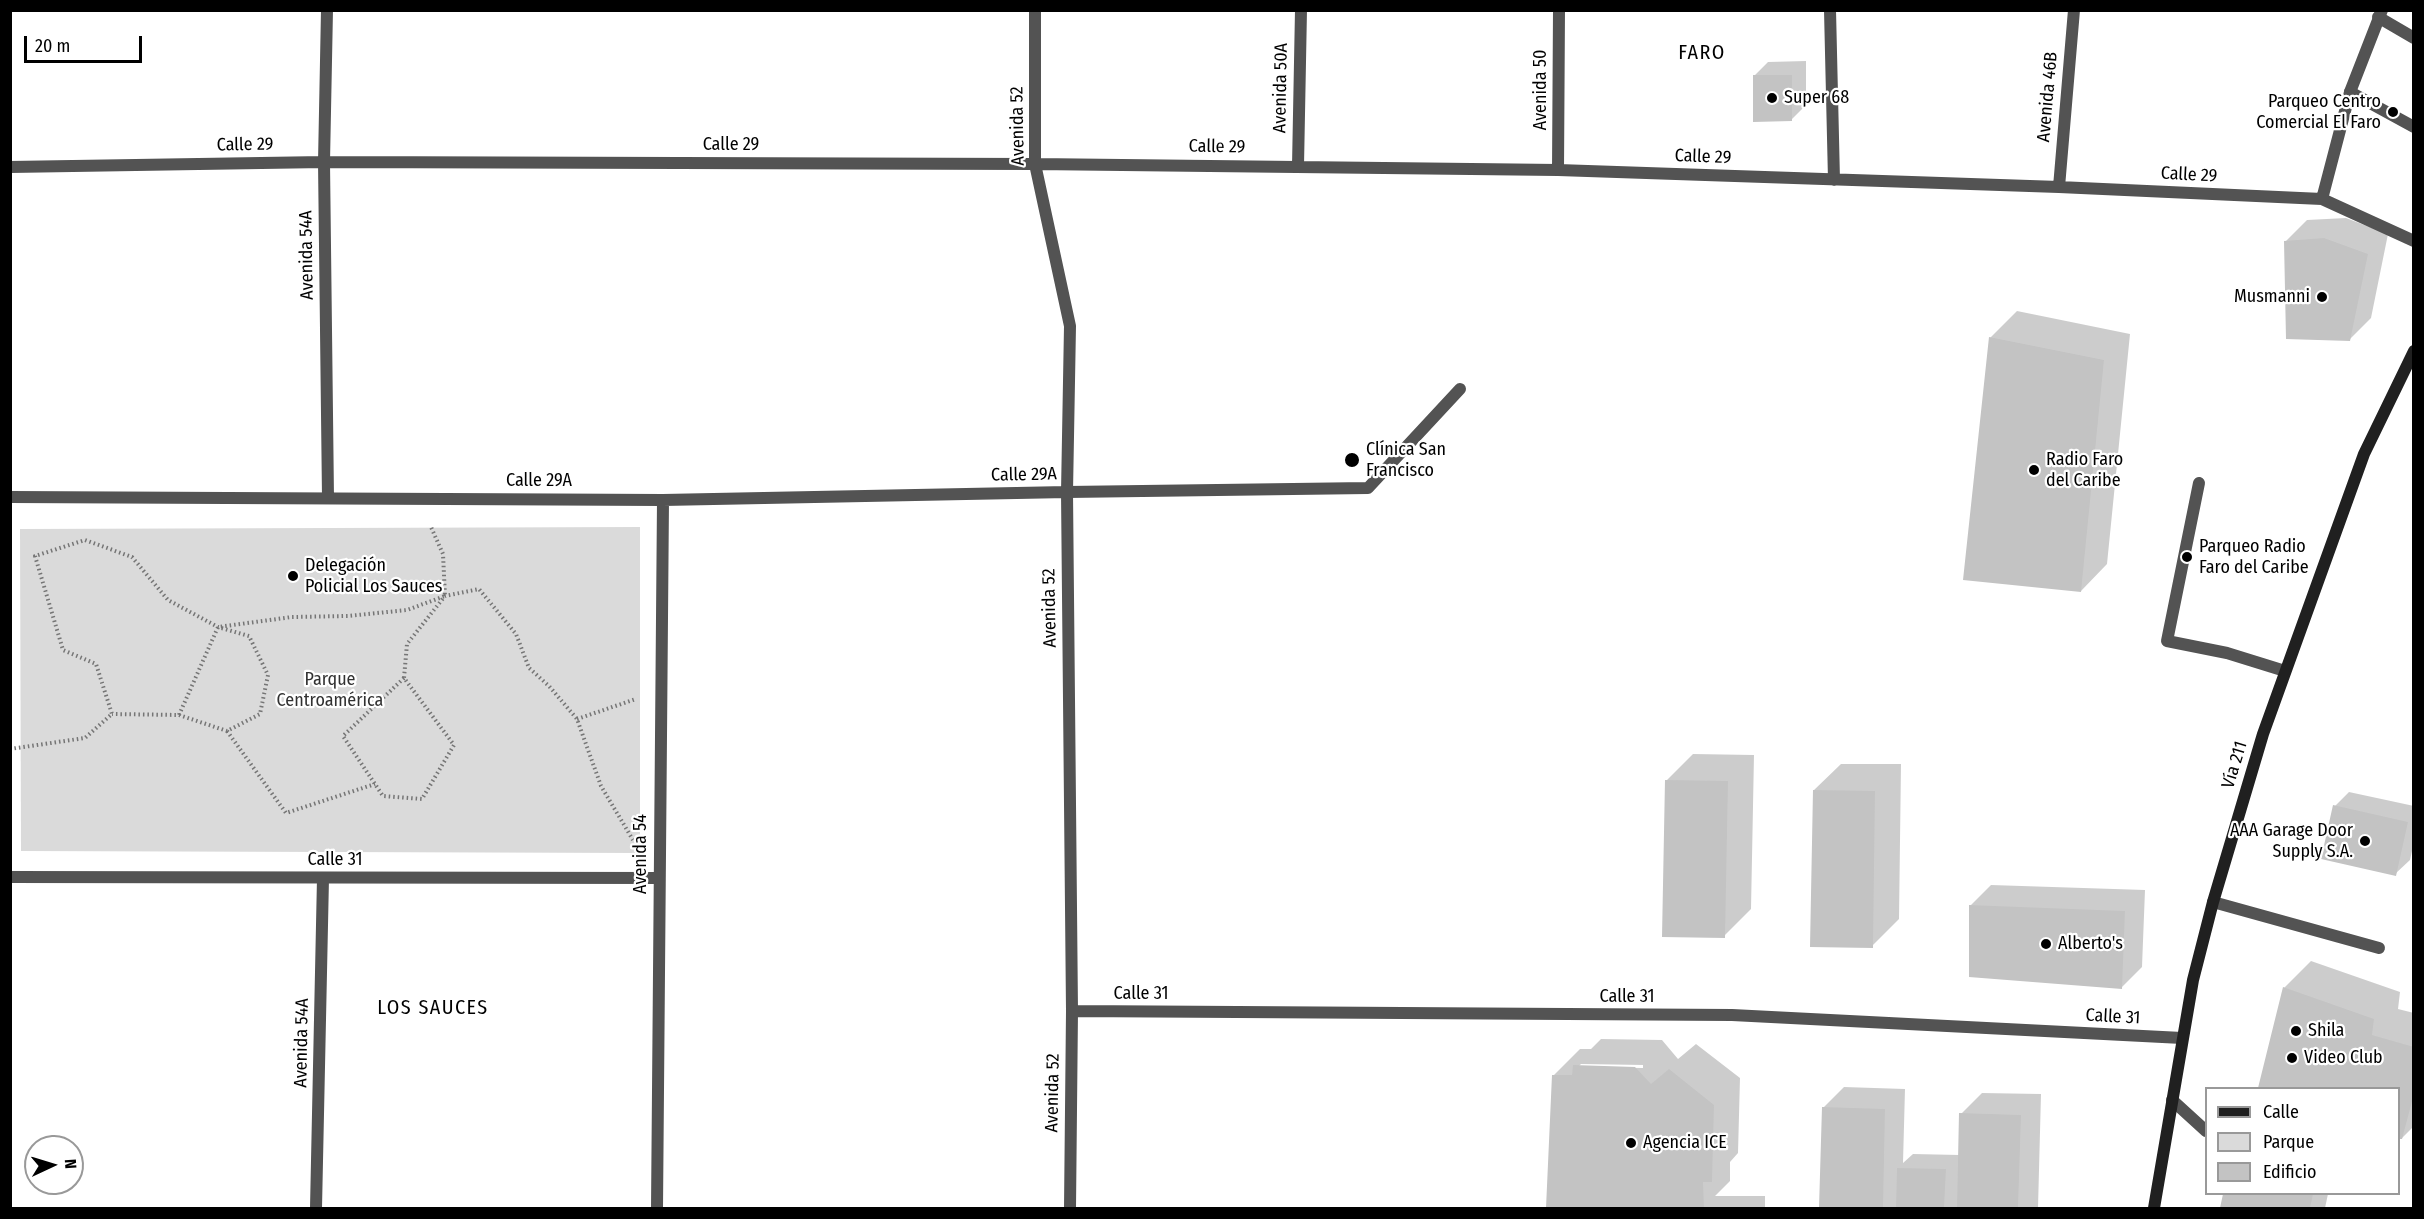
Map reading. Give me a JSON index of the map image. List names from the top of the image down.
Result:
{
  "streets": {
    "main road": ["Vía 211"],
    "street": [
      "Avenida 50A",
      "Avenida 50",
      "Avenida 46B",
      "Avenida 52",
      "Calle 29",
      "Avenida 54A",
      "Calle 29A",
      "Avenida 54",
      "Calle 31"
    ]
  },
  "crossings": [
    ["Avenida 50A", "Calle 29"],
    ["Avenida 50", "Calle 29"],
    ["Avenida 46B", "Calle 29"],
    ["Avenida 52", "Calle 29"],
    ["Avenida 52", "Calle 29A"],
    ["Avenida 52", "Calle 31"],
    ["Calle 29", "Avenida 54A"],
    ["Avenida 54A", "Calle 29A"],
    ["Avenida 54A", "Calle 31"],
    ["Calle 29A", "Avenida 54"],
    ["Vía 211", "Calle 31"],
    ["Avenida 54", "Calle 31"]
  ],
  "districts": ["FARO", "LOS SAUCES"],
  "parks": ["Parque Centroamérica"],
  "places": [
    "Super 68",
    "Parqueo Centro Comercial El Faro",
    "Musmanni",
    "Clínica San Francisco",
    "Radio Faro del Caribe",
    "Parqueo Radio Faro del Caribe",
    "Delegación Policial Los Sauces",
    "AAA Garage Door Supply S.A.",
    "Alberto's",
    "Shila",
    "Video Club",
    "Agencia ICE"
  ],
  "legend": ["Calle", "Parque", "Edificio"],
  "scale_bar": "20 m",
  "north": "right"
}
